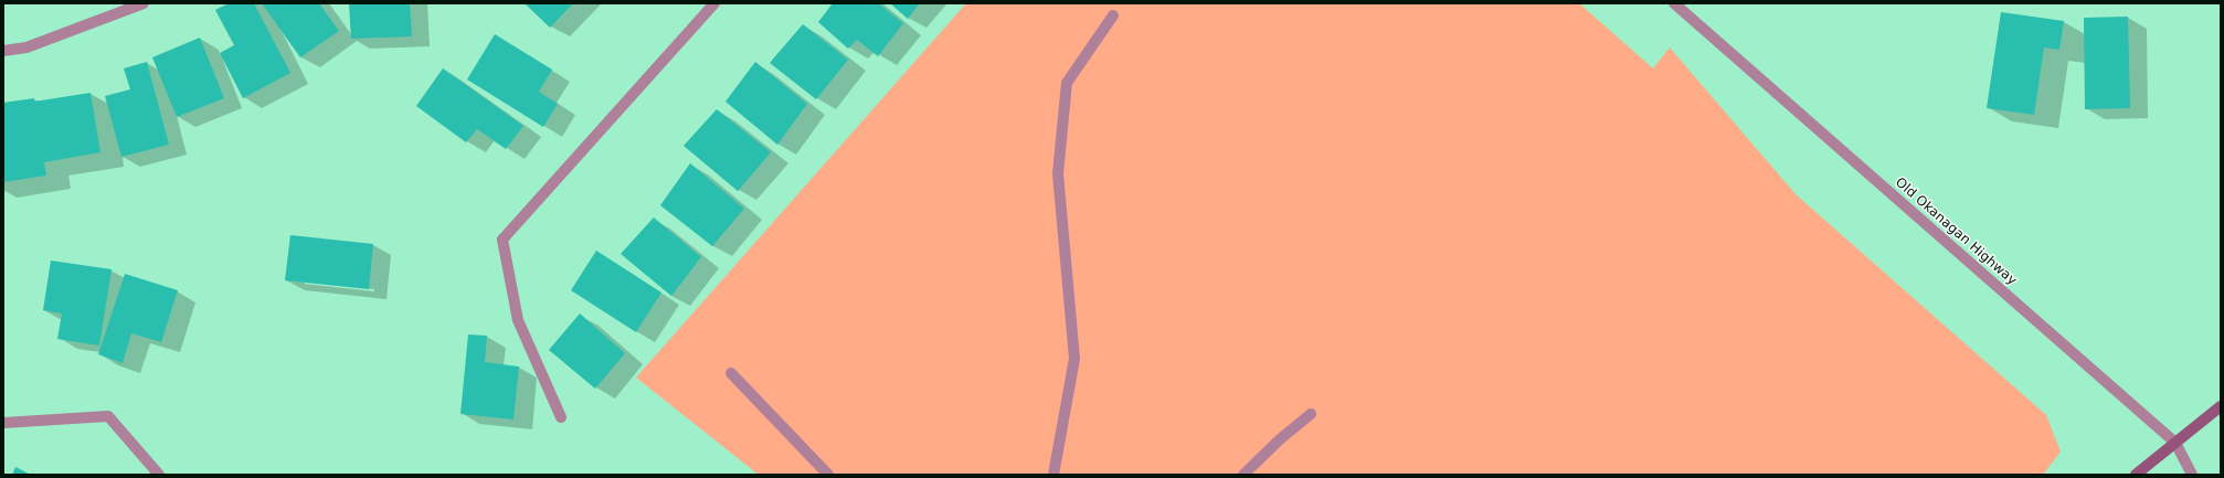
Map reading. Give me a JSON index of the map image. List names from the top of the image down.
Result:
{
  "streets": {
    "street": ["Old Okanagan Highway"]
  }
}
